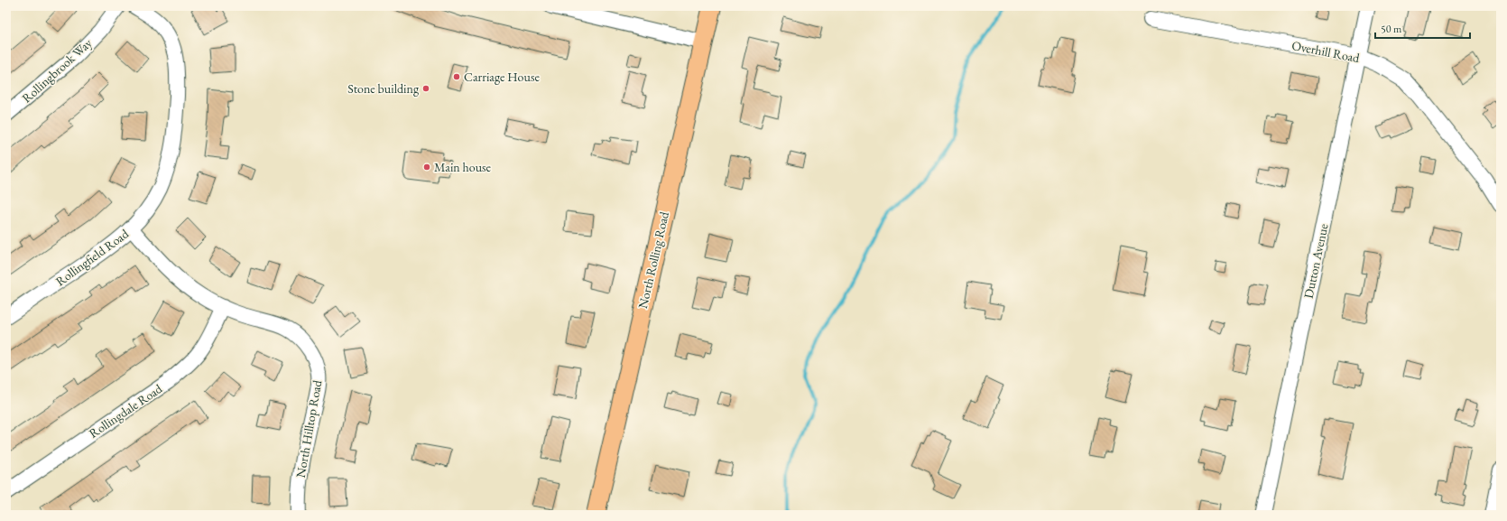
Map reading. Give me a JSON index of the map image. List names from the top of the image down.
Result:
{
  "streets": {
    "main road": ["North Rolling Road"],
    "street": [
      "Overhill Road",
      "Rollingbrook Way",
      "Rollingfield Road",
      "Dutton Avenue",
      "Rollingdale Road",
      "North Hilltop Road"
    ]
  },
  "crossings": [
    ["Overhill Road", "Dutton Avenue"],
    ["Rollingfield Road", "North Hilltop Road"],
    ["Rollingdale Road", "North Hilltop Road"]
  ],
  "places": ["Carriage House", "Stone building", "Main house"],
  "scale_bar": "50 m"
}
